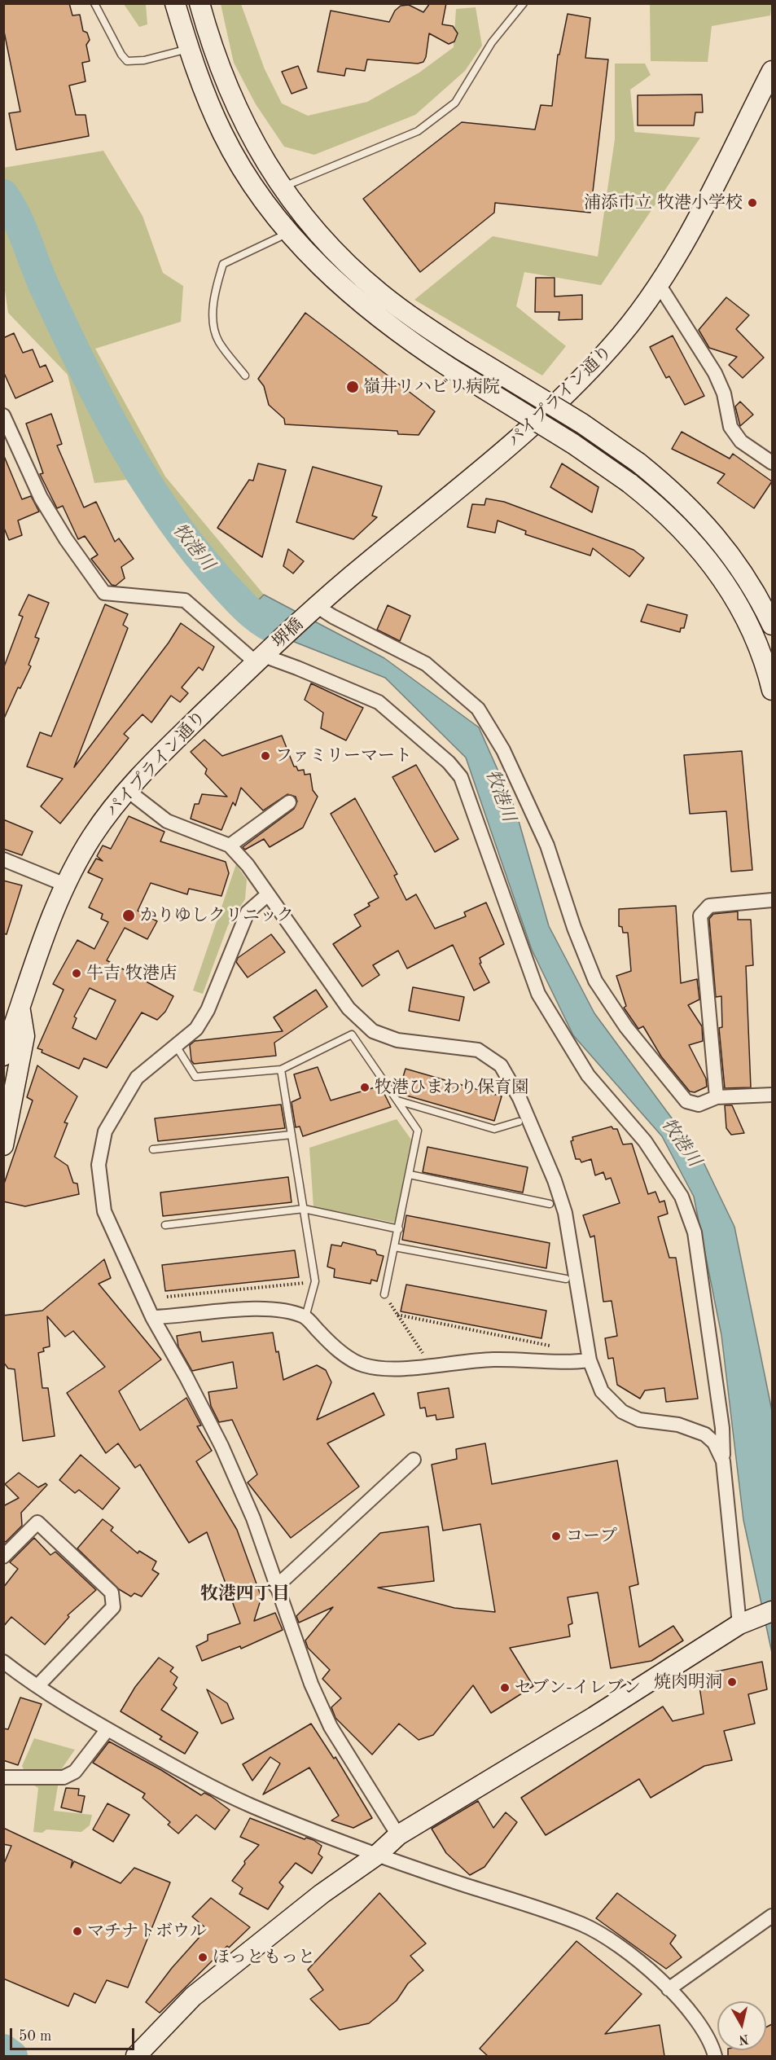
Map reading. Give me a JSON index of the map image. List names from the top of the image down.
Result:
{
  "streets": {
    "main road": ["パイプライン通り", "堺橋"]
  },
  "crossings": [
    ["パイプライン通り", "堺橋"]
  ],
  "districts": ["牧港四丁目"],
  "water": ["牧港川"],
  "places": [
    "浦添市立 牧港小学校",
    "嶺井リハビリ病院",
    "ファミリーマート",
    "かりゆしクリニック",
    "牛吉 牧港店",
    "牧港ひまわり保育園",
    "コープ",
    "焼肉明洞",
    "セブン-イレブン",
    "マチナトボウル",
    "ほっともっと"
  ],
  "scale_bar": "50 m",
  "north": "bottom"
}
